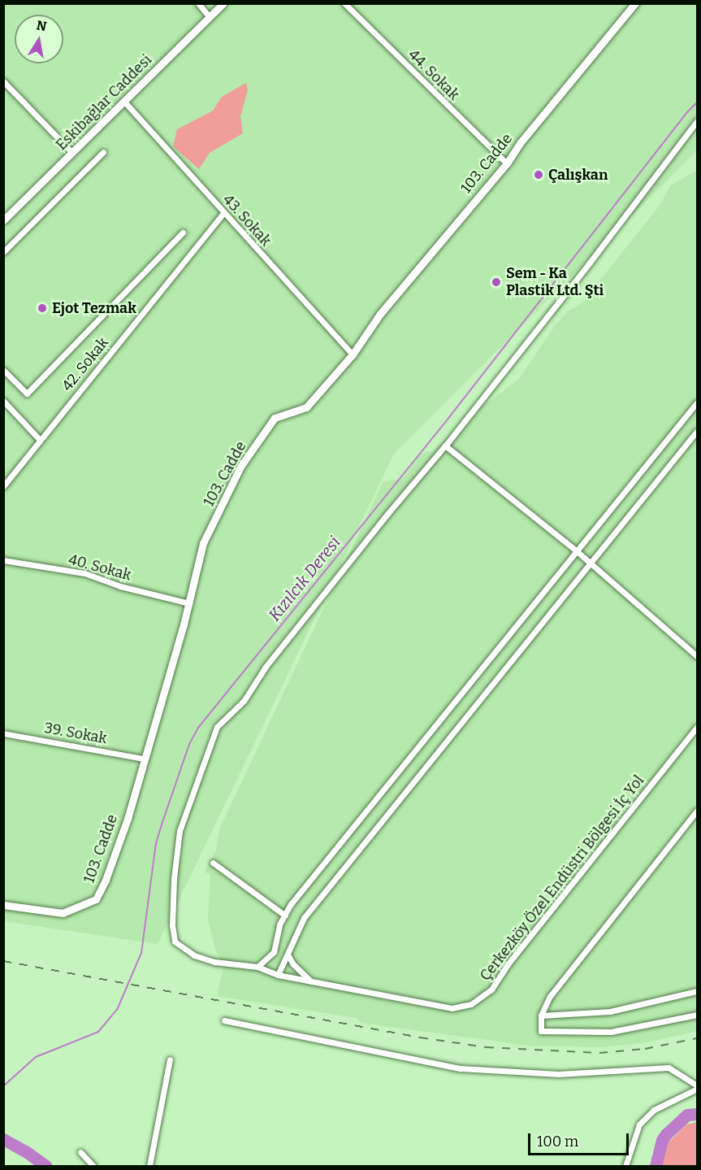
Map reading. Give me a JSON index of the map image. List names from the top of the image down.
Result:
{
  "streets": {
    "street": [
      "44. Sokak",
      "Eskibağlar Caddesi",
      "103. Cadde",
      "43. Sokak",
      "42. Sokak",
      "40. Sokak",
      "39. Sokak",
      "Çerkezköy Özel Endüstri Bölgesi İç Yol"
    ]
  },
  "crossings": [
    ["44. Sokak", "103. Cadde"],
    ["Eskibağlar Caddesi", "43. Sokak"],
    ["103. Cadde", "43. Sokak"],
    ["103. Cadde", "40. Sokak"],
    ["103. Cadde", "39. Sokak"],
    ["43. Sokak", "42. Sokak"]
  ],
  "water": ["Kızılcık Deresi"],
  "places": ["Çalışkan", "Sem - Ka Plastik Ltd. Şti", "Ejot Tezmak"],
  "scale_bar": "100 m",
  "north": "top"
}
